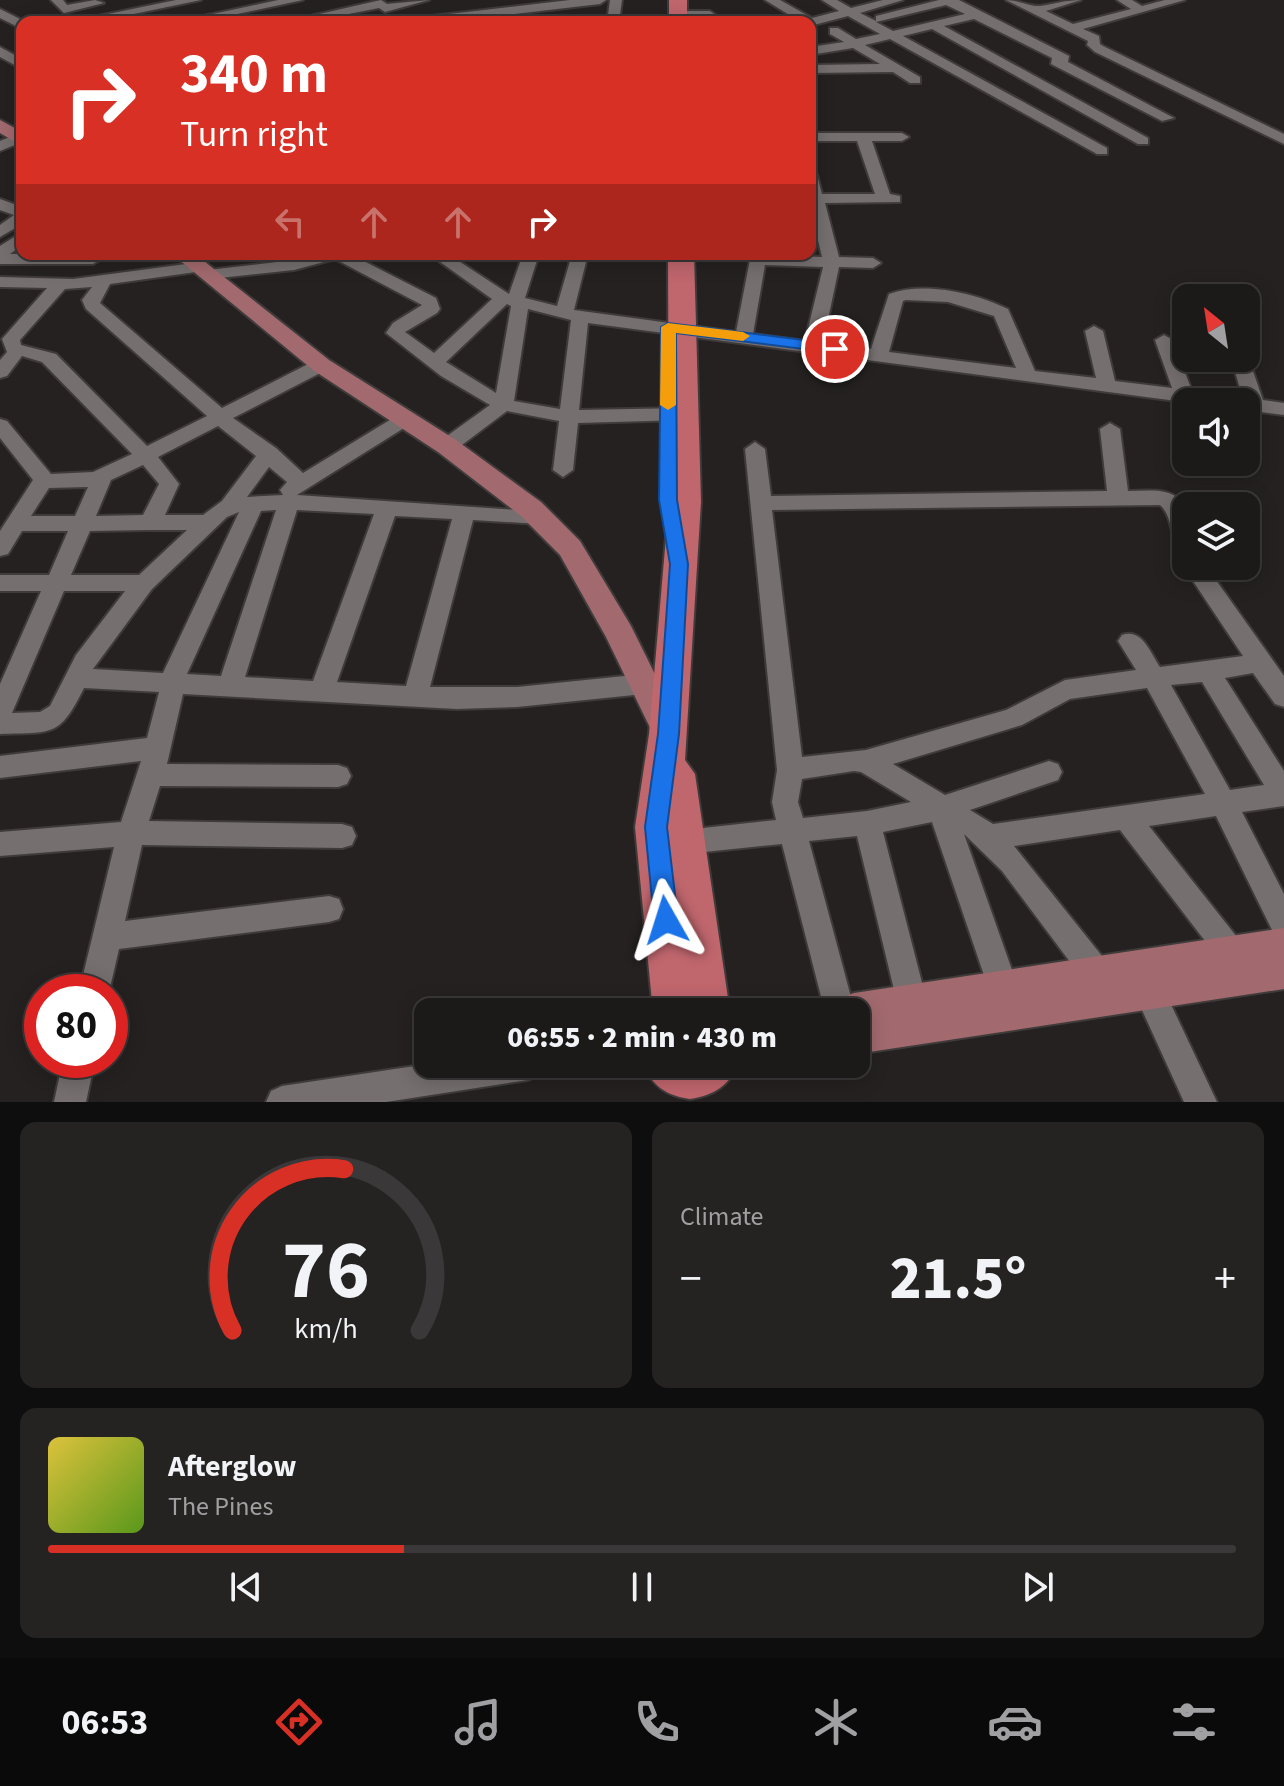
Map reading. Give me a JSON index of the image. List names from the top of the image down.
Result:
{
  "north": "top left",
  "page": {
    "turn": ["340 m", "Turn right"],
    "limit": "80",
    "trip": "06:55 · 2 min · 430 m",
    "tile": "Climate",
    "heat": ["−", "21.5°", "+"],
    "song": ["Afterglow", "The Pines"],
    "tabs": "06:53",
    "gauge": ["76", "km/h"]
  }
}
